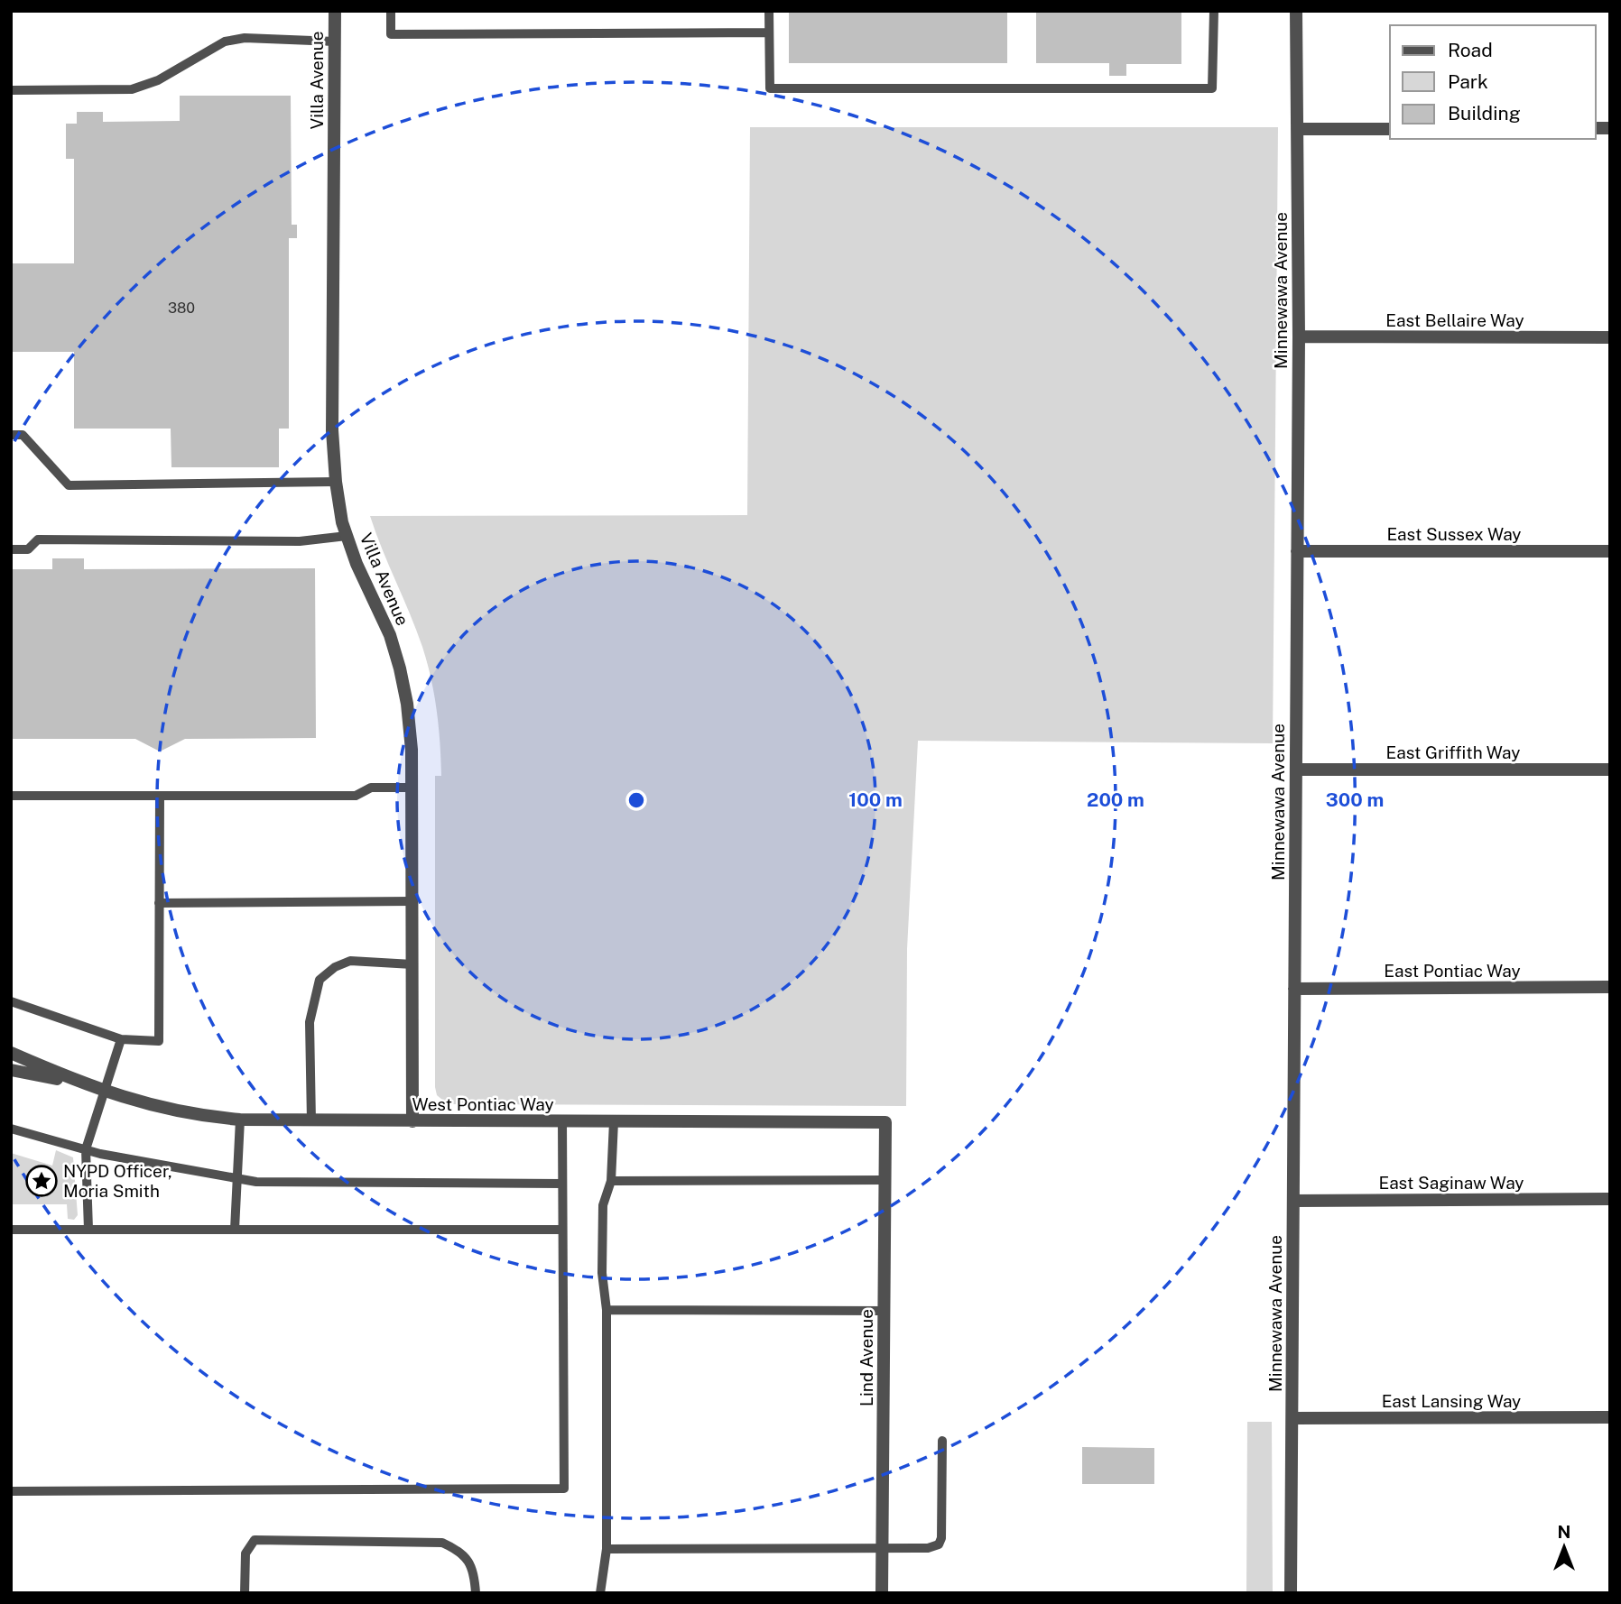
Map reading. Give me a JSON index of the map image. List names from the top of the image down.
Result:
{
  "streets": {
    "street": [
      "Villa Avenue",
      "Minnewawa Avenue",
      "East Bellaire Way",
      "East Sussex Way",
      "East Griffith Way",
      "East Pontiac Way",
      "West Pontiac Way",
      "East Saginaw Way",
      "Lind Avenue",
      "East Lansing Way"
    ]
  },
  "crossings": [
    ["Villa Avenue", "West Pontiac Way"],
    ["Minnewawa Avenue", "East Bellaire Way"],
    ["Minnewawa Avenue", "East Sussex Way"],
    ["Minnewawa Avenue", "East Griffith Way"],
    ["Minnewawa Avenue", "East Pontiac Way"],
    ["Minnewawa Avenue", "East Saginaw Way"],
    ["Minnewawa Avenue", "East Lansing Way"],
    ["West Pontiac Way", "Lind Avenue"]
  ],
  "places": {
    "place": ["NYPD Officer, Moria Smith"]
  },
  "house_numbers": ["380"],
  "legend": ["Road", "Park", "Building"],
  "north": "top",
  "rings": ["100 m", "200 m", "300 m"]
}
